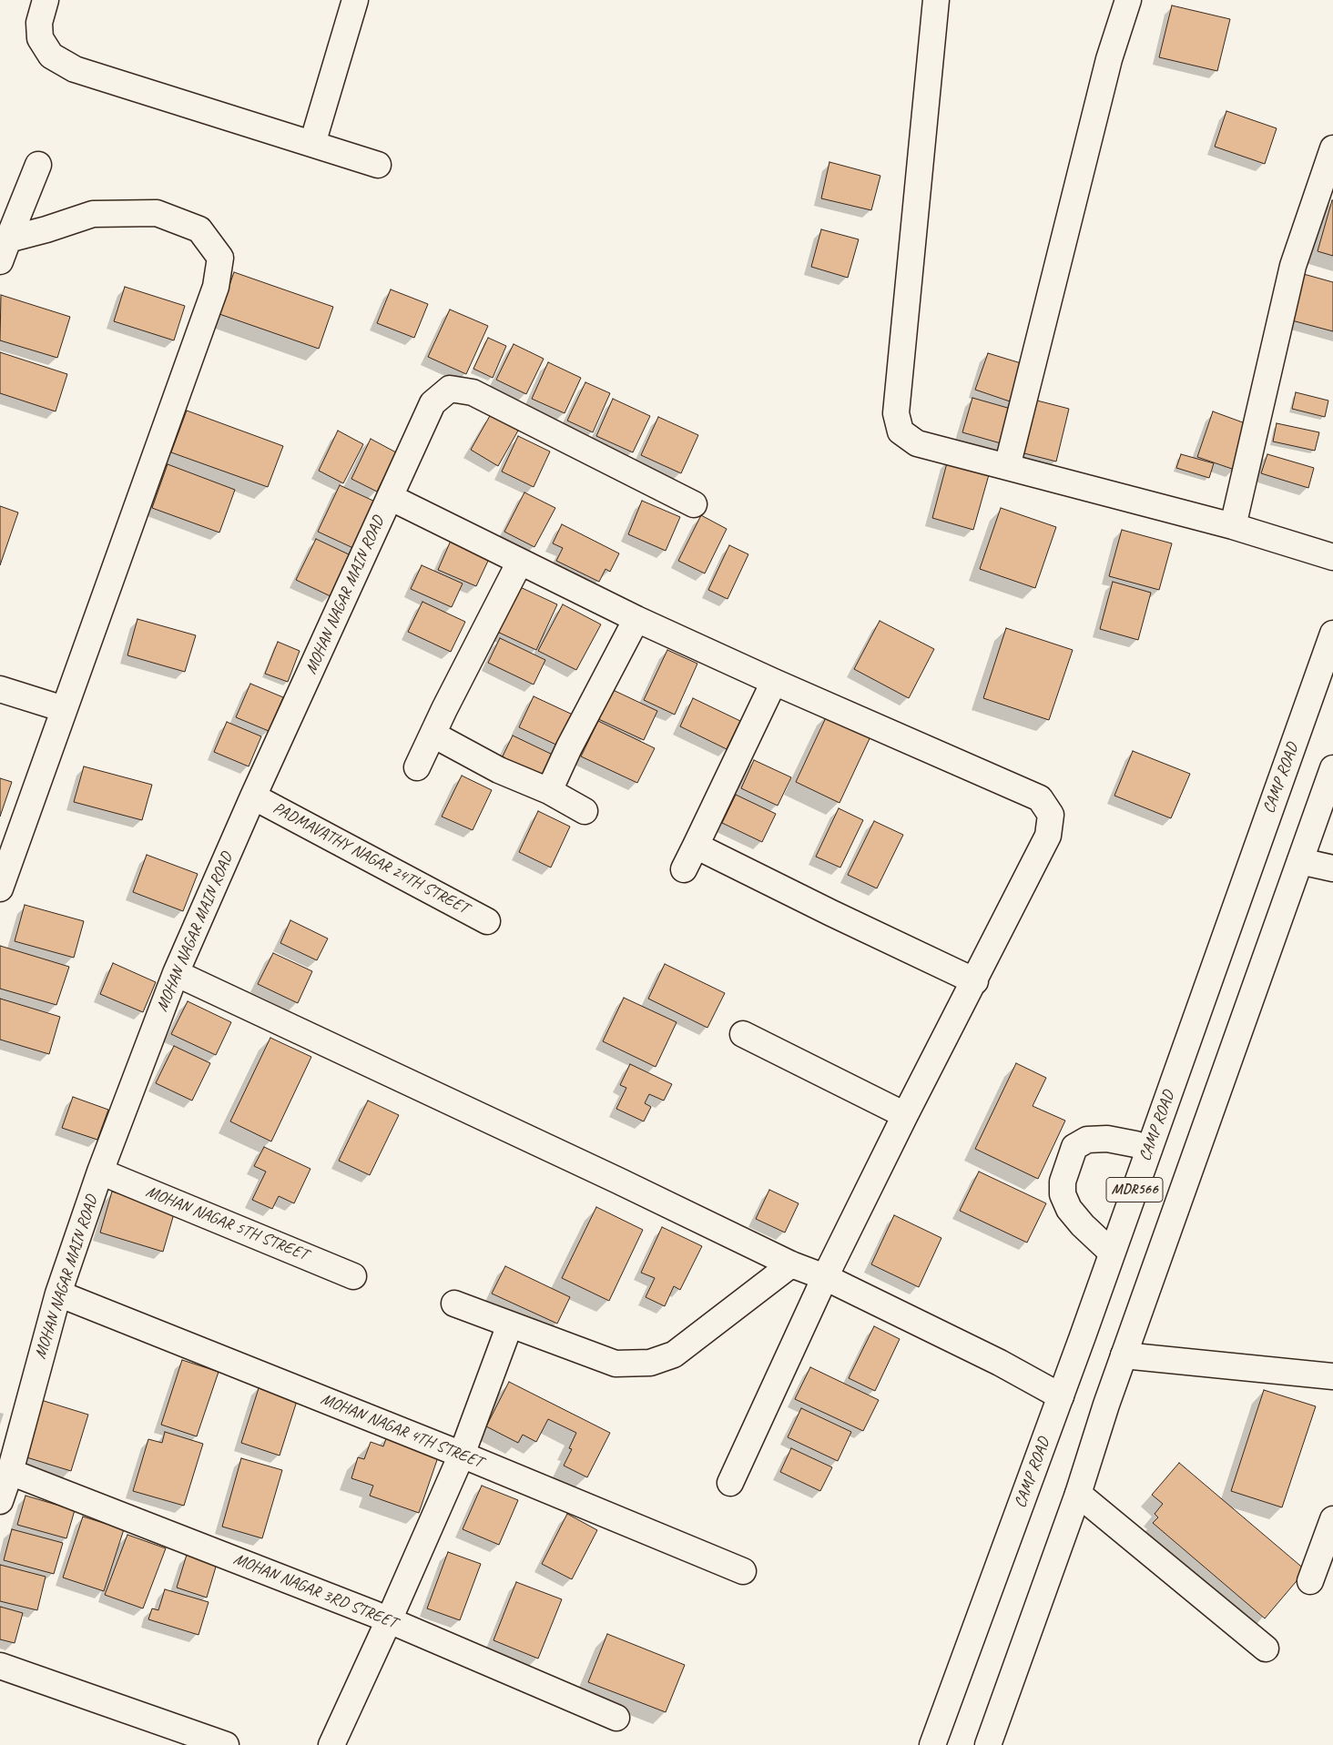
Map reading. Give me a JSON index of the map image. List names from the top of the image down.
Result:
{
  "streets": {
    "street": [
      "MOHAN NAGAR MAIN ROAD",
      "CAMP ROAD",
      "PADMAVATHY NAGAR 24TH STREET",
      "MDR566",
      "MOHAN NAGAR 5TH STREET",
      "MOHAN NAGAR 4TH STREET",
      "MOHAN NAGAR 3RD STREET"
    ]
  },
  "crossings": [
    ["MOHAN NAGAR MAIN ROAD", "PADMAVATHY NAGAR 24TH STREET"],
    ["MOHAN NAGAR MAIN ROAD", "MOHAN NAGAR 5TH STREET"],
    ["MOHAN NAGAR MAIN ROAD", "MOHAN NAGAR 4TH STREET"],
    ["MOHAN NAGAR MAIN ROAD", "MOHAN NAGAR 3RD STREET"]
  ]
}
